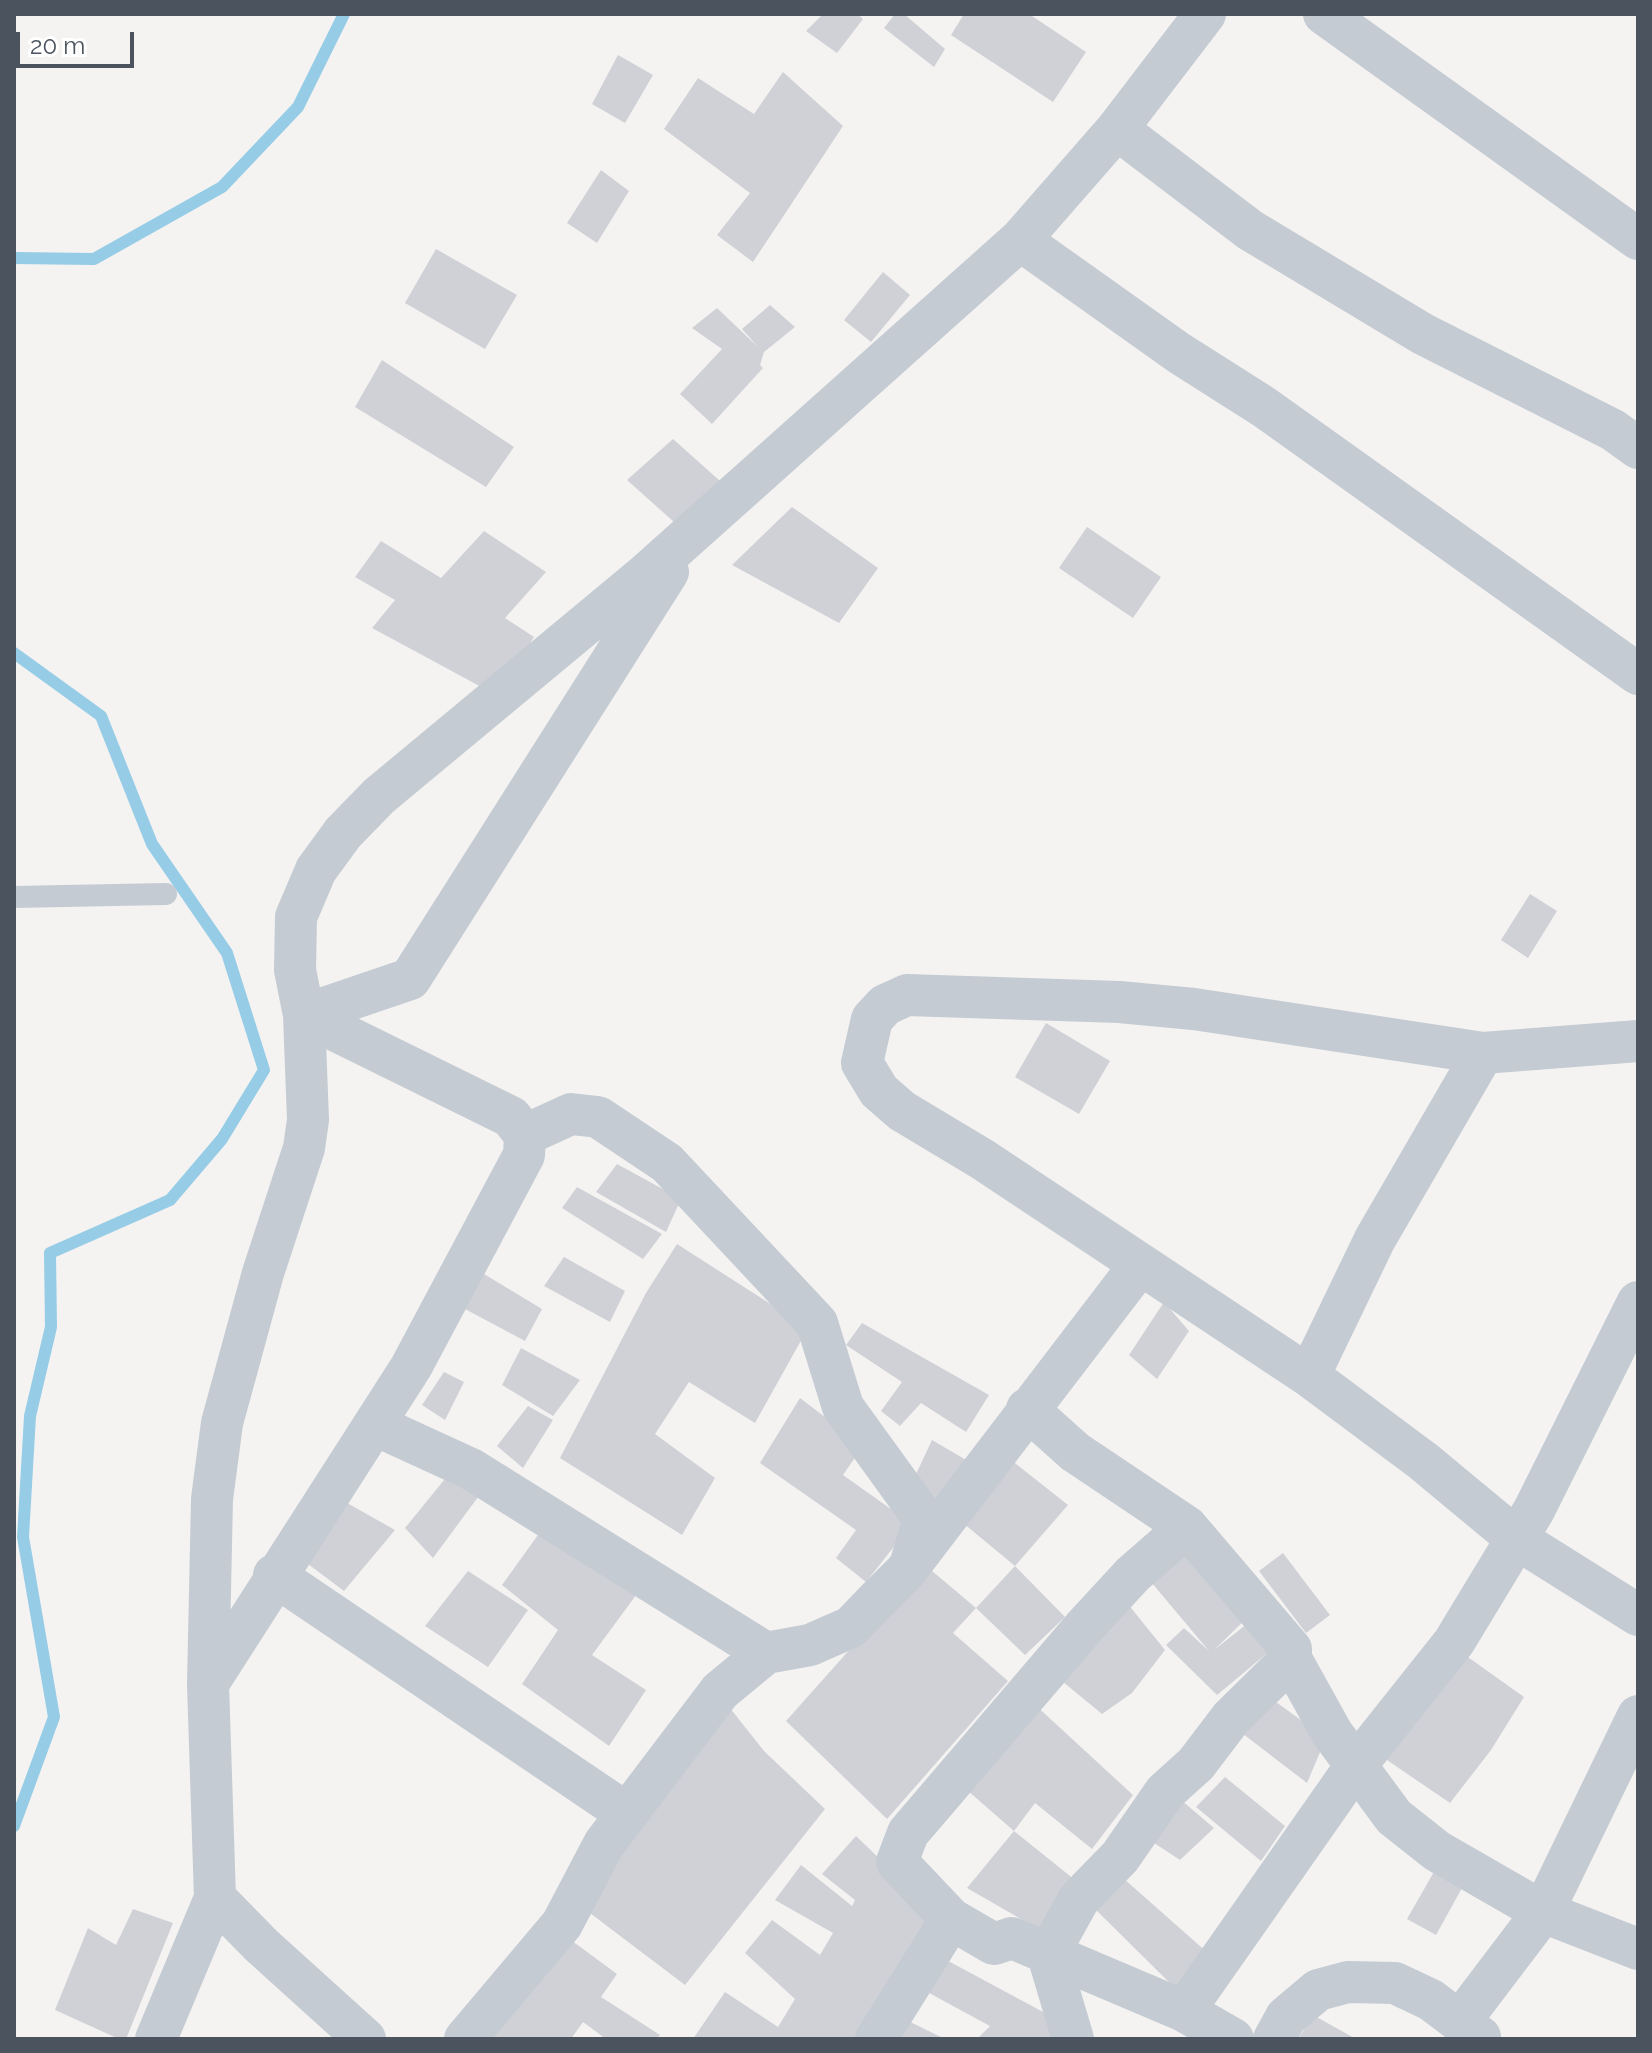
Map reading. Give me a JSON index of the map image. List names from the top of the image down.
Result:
{
  "scale_bar": "20 m"
}
